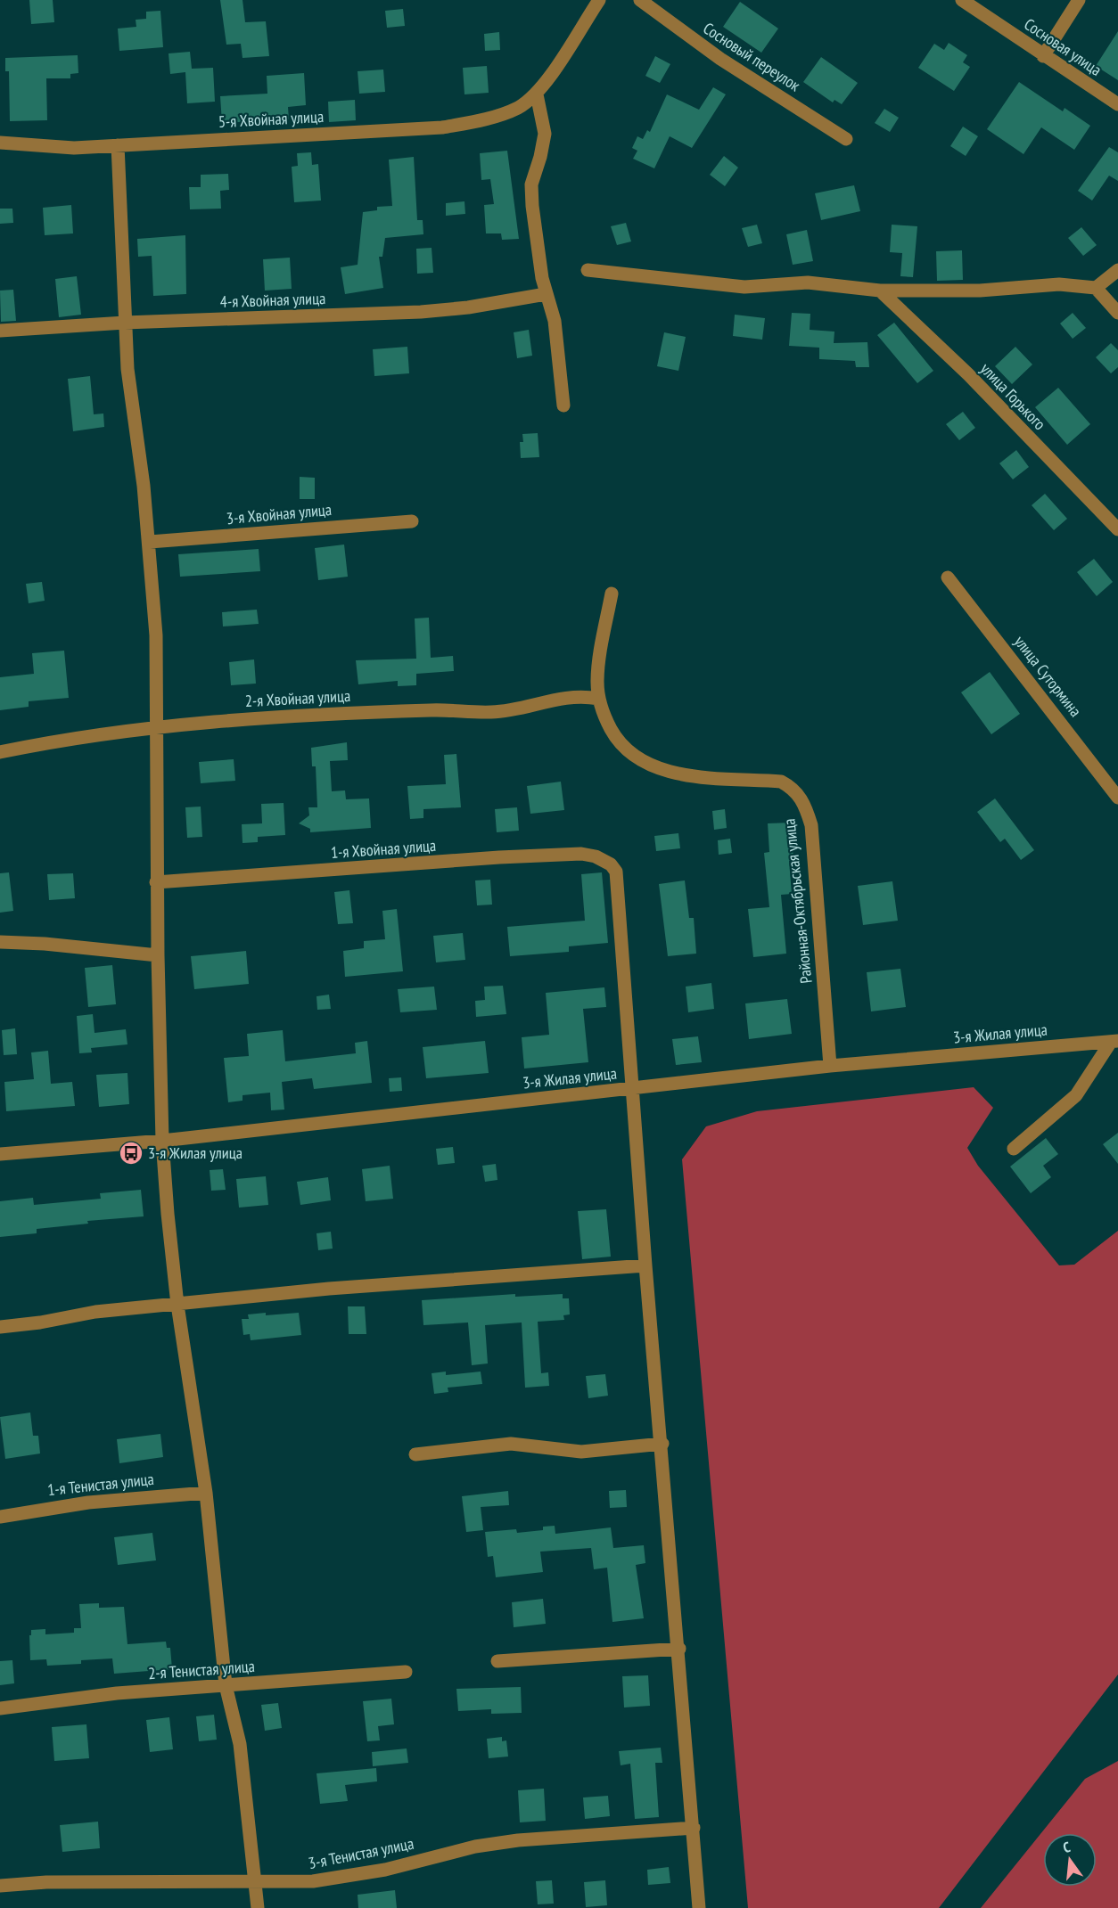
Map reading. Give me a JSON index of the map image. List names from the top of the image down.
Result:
{
  "streets": {
    "street": [
      "Сосновая улица",
      "Сосновый переулок",
      "5-я Хвойная улица",
      "4-я Хвойная улица",
      "улица Горького",
      "3-я Хвойная улица",
      "улица Сутормина",
      "2-я Хвойная улица",
      "1-я Хвойная улица",
      "Районная-Октябрьская улица",
      "3-я Жилая улица",
      "1-я Тенистая улица",
      "2-я Тенистая улица",
      "3-я Тенистая улица"
    ]
  },
  "crossings": [
    ["2-я Хвойная улица", "Районная-Октябрьская улица"],
    ["1-я Хвойная улица", "3-я Жилая улица"],
    ["Районная-Октябрьская улица", "3-я Жилая улица"]
  ],
  "places": {
    "bus stop": ["3-я Жилая улица"]
  },
  "north": "top"
}
